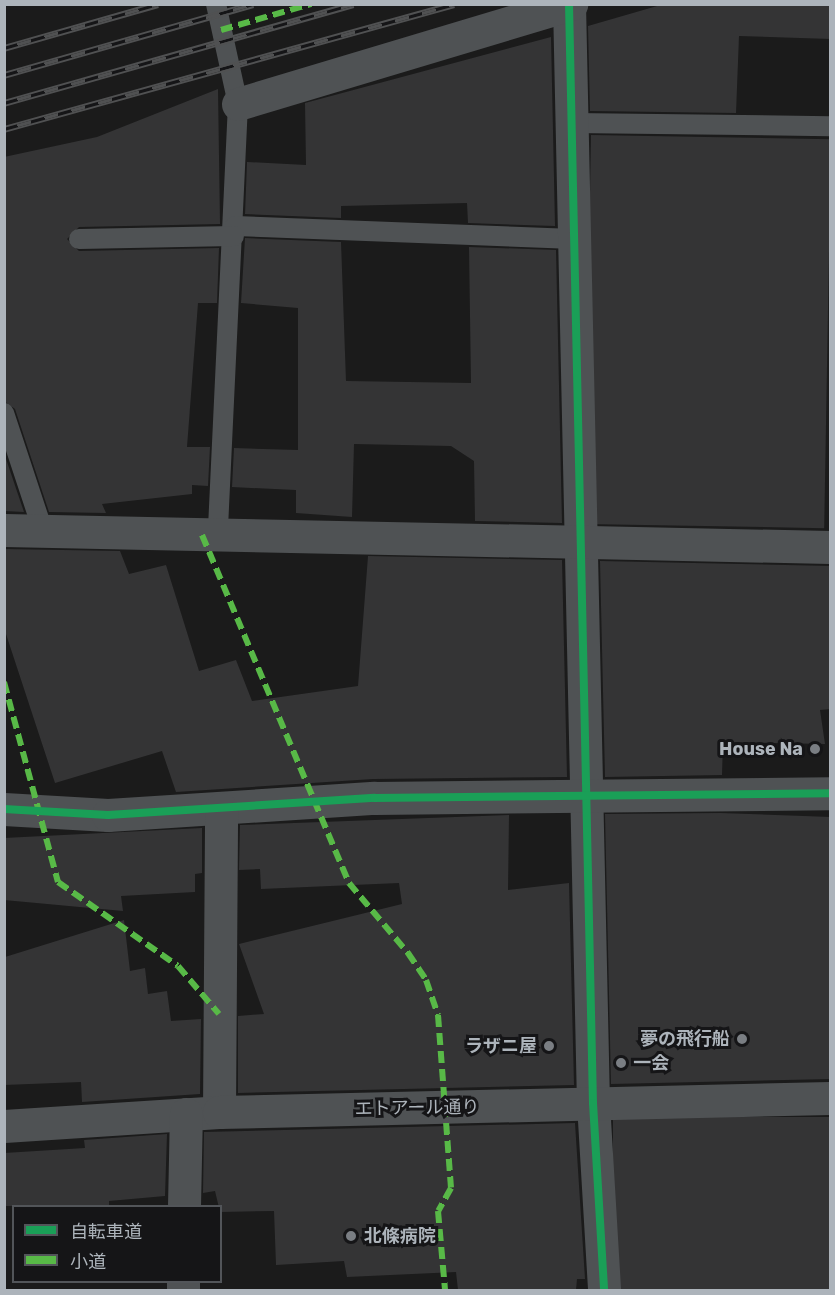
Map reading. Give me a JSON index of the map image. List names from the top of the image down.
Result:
{
  "streets": {
    "street": ["エトアール通り"]
  },
  "places": [
    "House Na",
    "夢の飛行船",
    "ラザニ屋",
    "一会",
    "北條病院"
  ],
  "legend": ["自転車道", "小道"]
}
